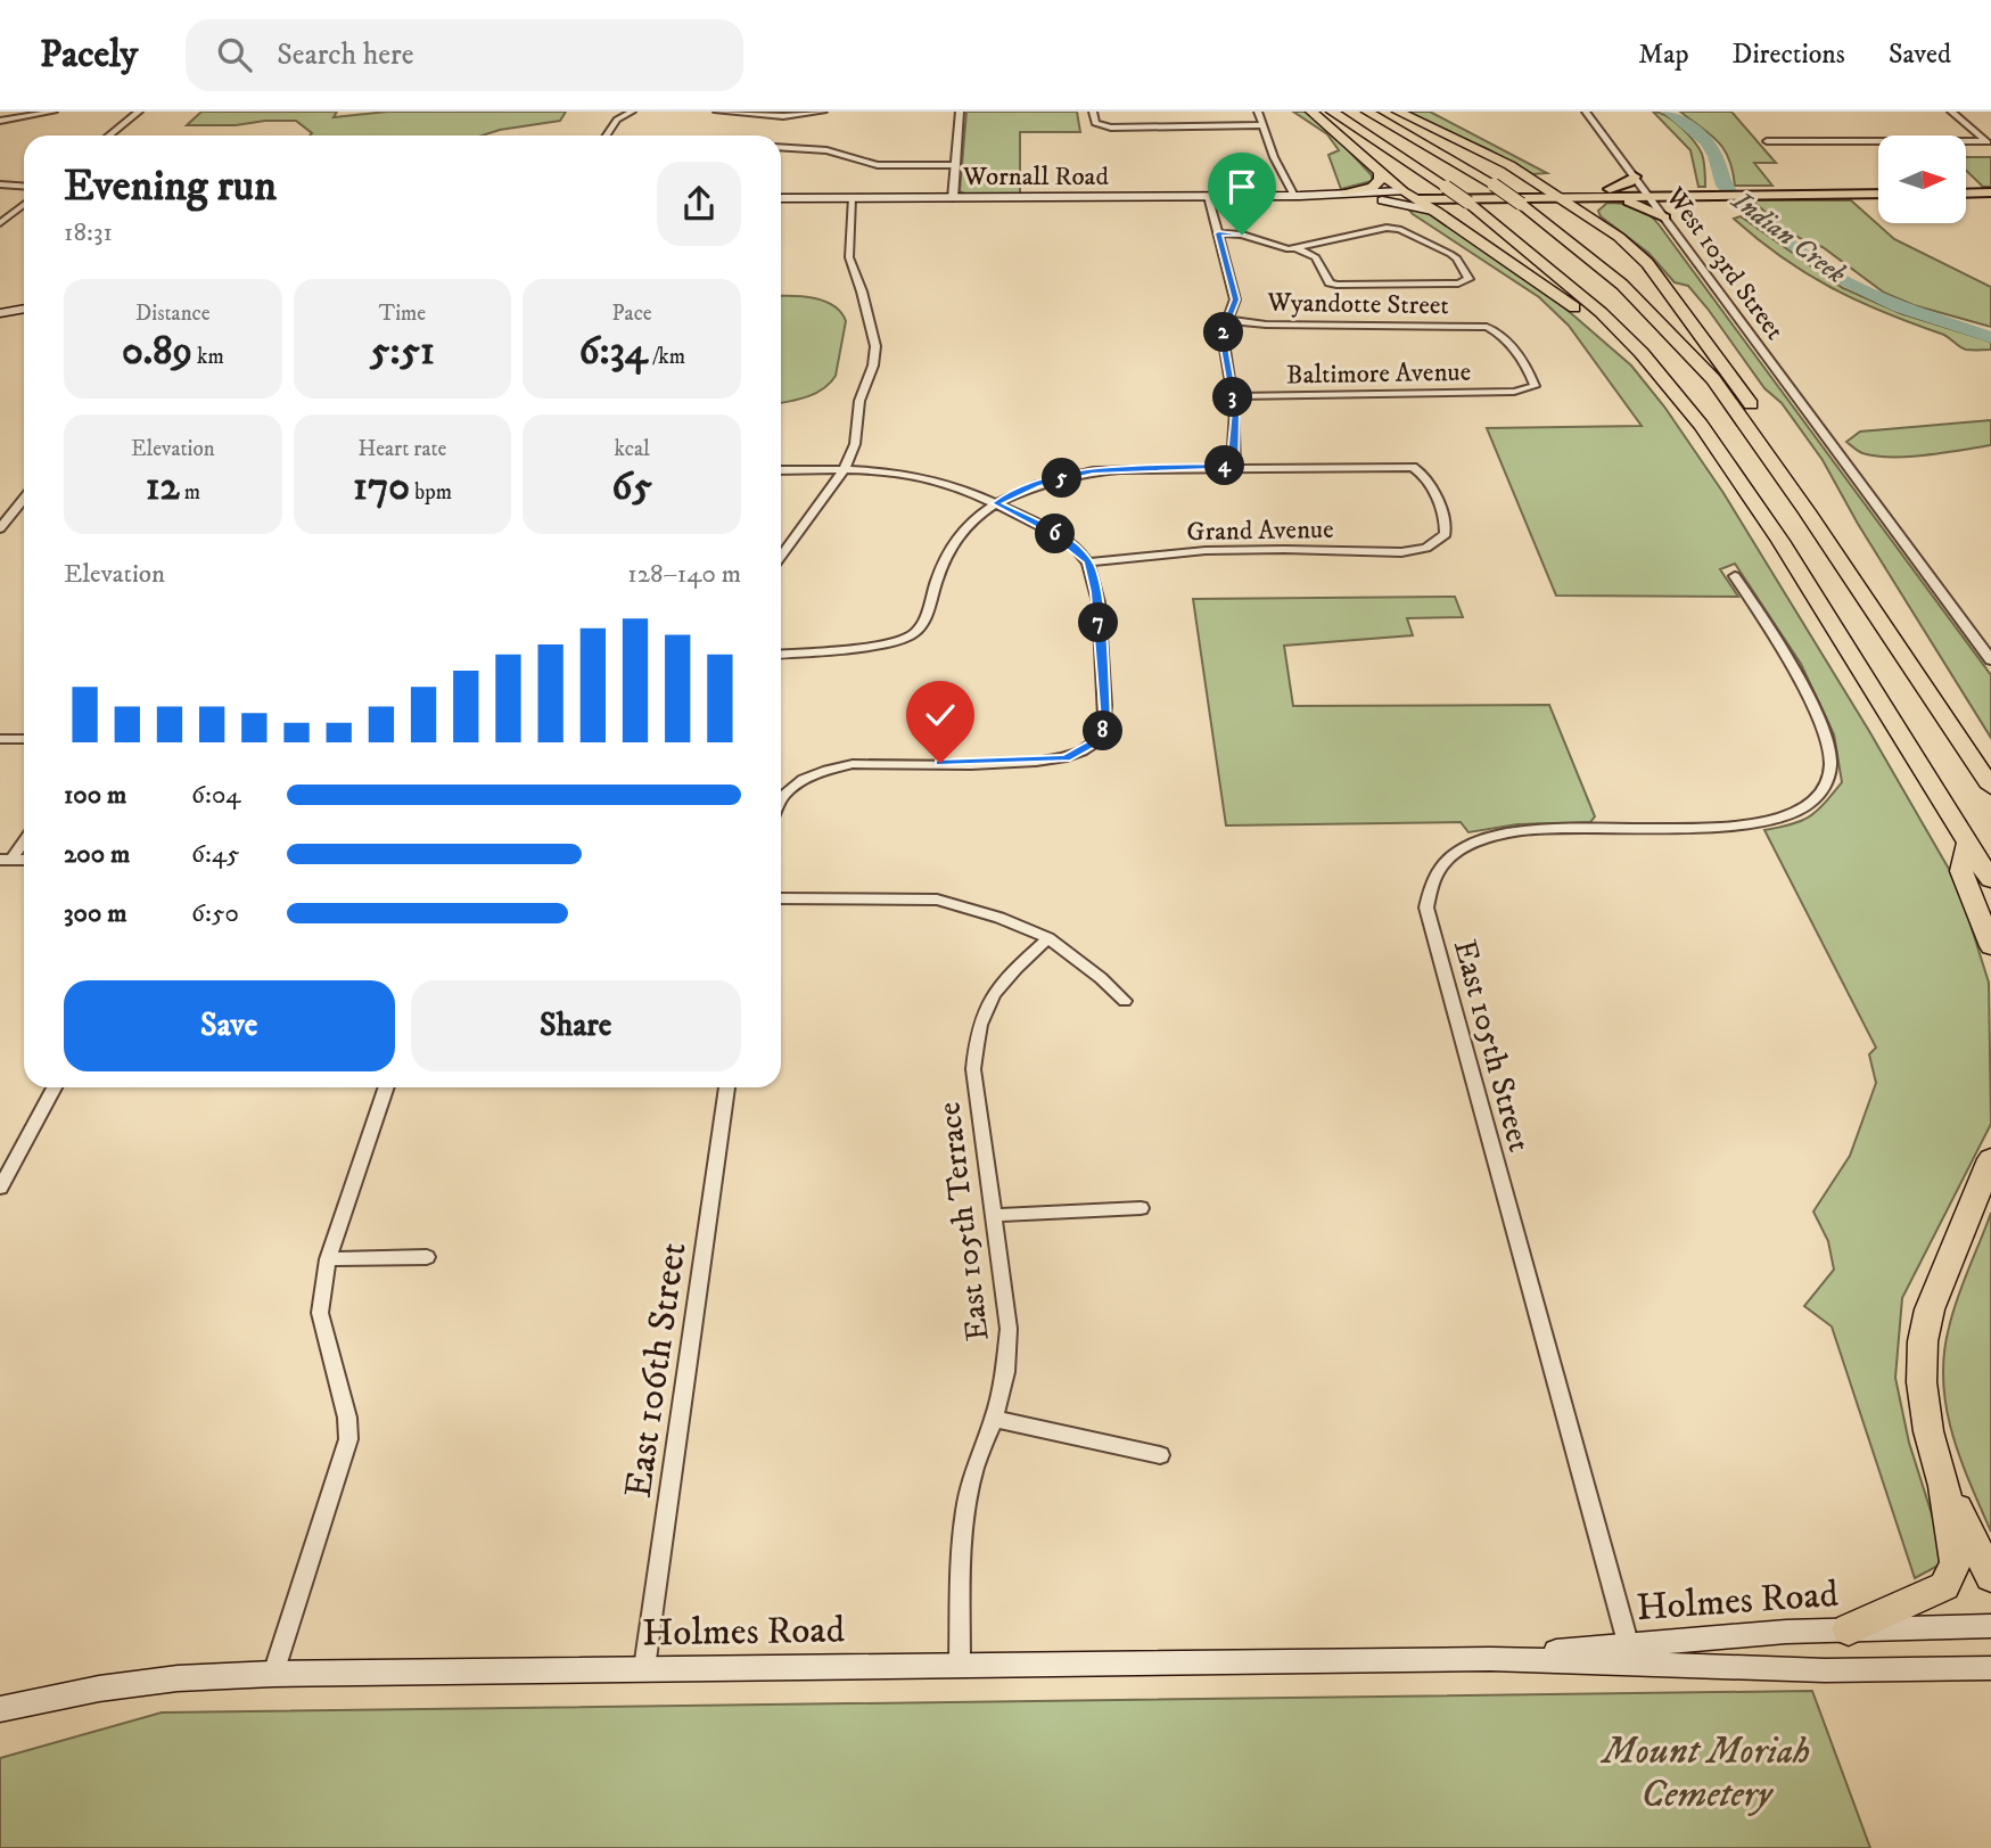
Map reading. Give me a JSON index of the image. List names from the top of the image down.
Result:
{
  "streets": {
    "main road": ["Wornall Road", "Holmes Road"],
    "street": [
      "West 103rd Street",
      "Wyandotte Street",
      "Baltimore Avenue",
      "Grand Avenue",
      "East 105th Street",
      "East 105th Terrace",
      "East 106th Street"
    ]
  },
  "crossings": [
    ["Wornall Road", "West 103rd Street"],
    ["Wyandotte Street", "Baltimore Avenue"],
    ["East 105th Street", "Holmes Road"],
    ["East 105th Terrace", "Holmes Road"],
    ["East 106th Street", "Holmes Road"]
  ],
  "water": ["Indian Creek"],
  "parks": ["Mount Moriah Cemetery"],
  "north": "right",
  "page": {
    "header": "Pacely",
    "search": "Search here",
    "nav": ["Map", "Directions", "Saved"],
    "heading": ["Evening run", "18:31"],
    "stats": [
      ["Distance", "0.89 km"],
      ["Time", "5:51"],
      ["Pace", "6:34 /km"],
      ["Elevation", "12 m"],
      ["Heart rate", "170 bpm"],
      ["kcal", "65"]
    ],
    "pins": [
      "2",
      "3",
      "4",
      "5",
      "6",
      "7",
      "8"
    ],
    "chart": ["Elevation", "128–140 m"],
    "list": [
      {
        "name": "100 m",
        "note": "6:04"
      },
      {
        "name": "200 m",
        "note": "6:45"
      },
      {
        "name": "300 m",
        "note": "6:50"
      }
    ],
    "buttons": ["Save", "Share"]
  }
}
